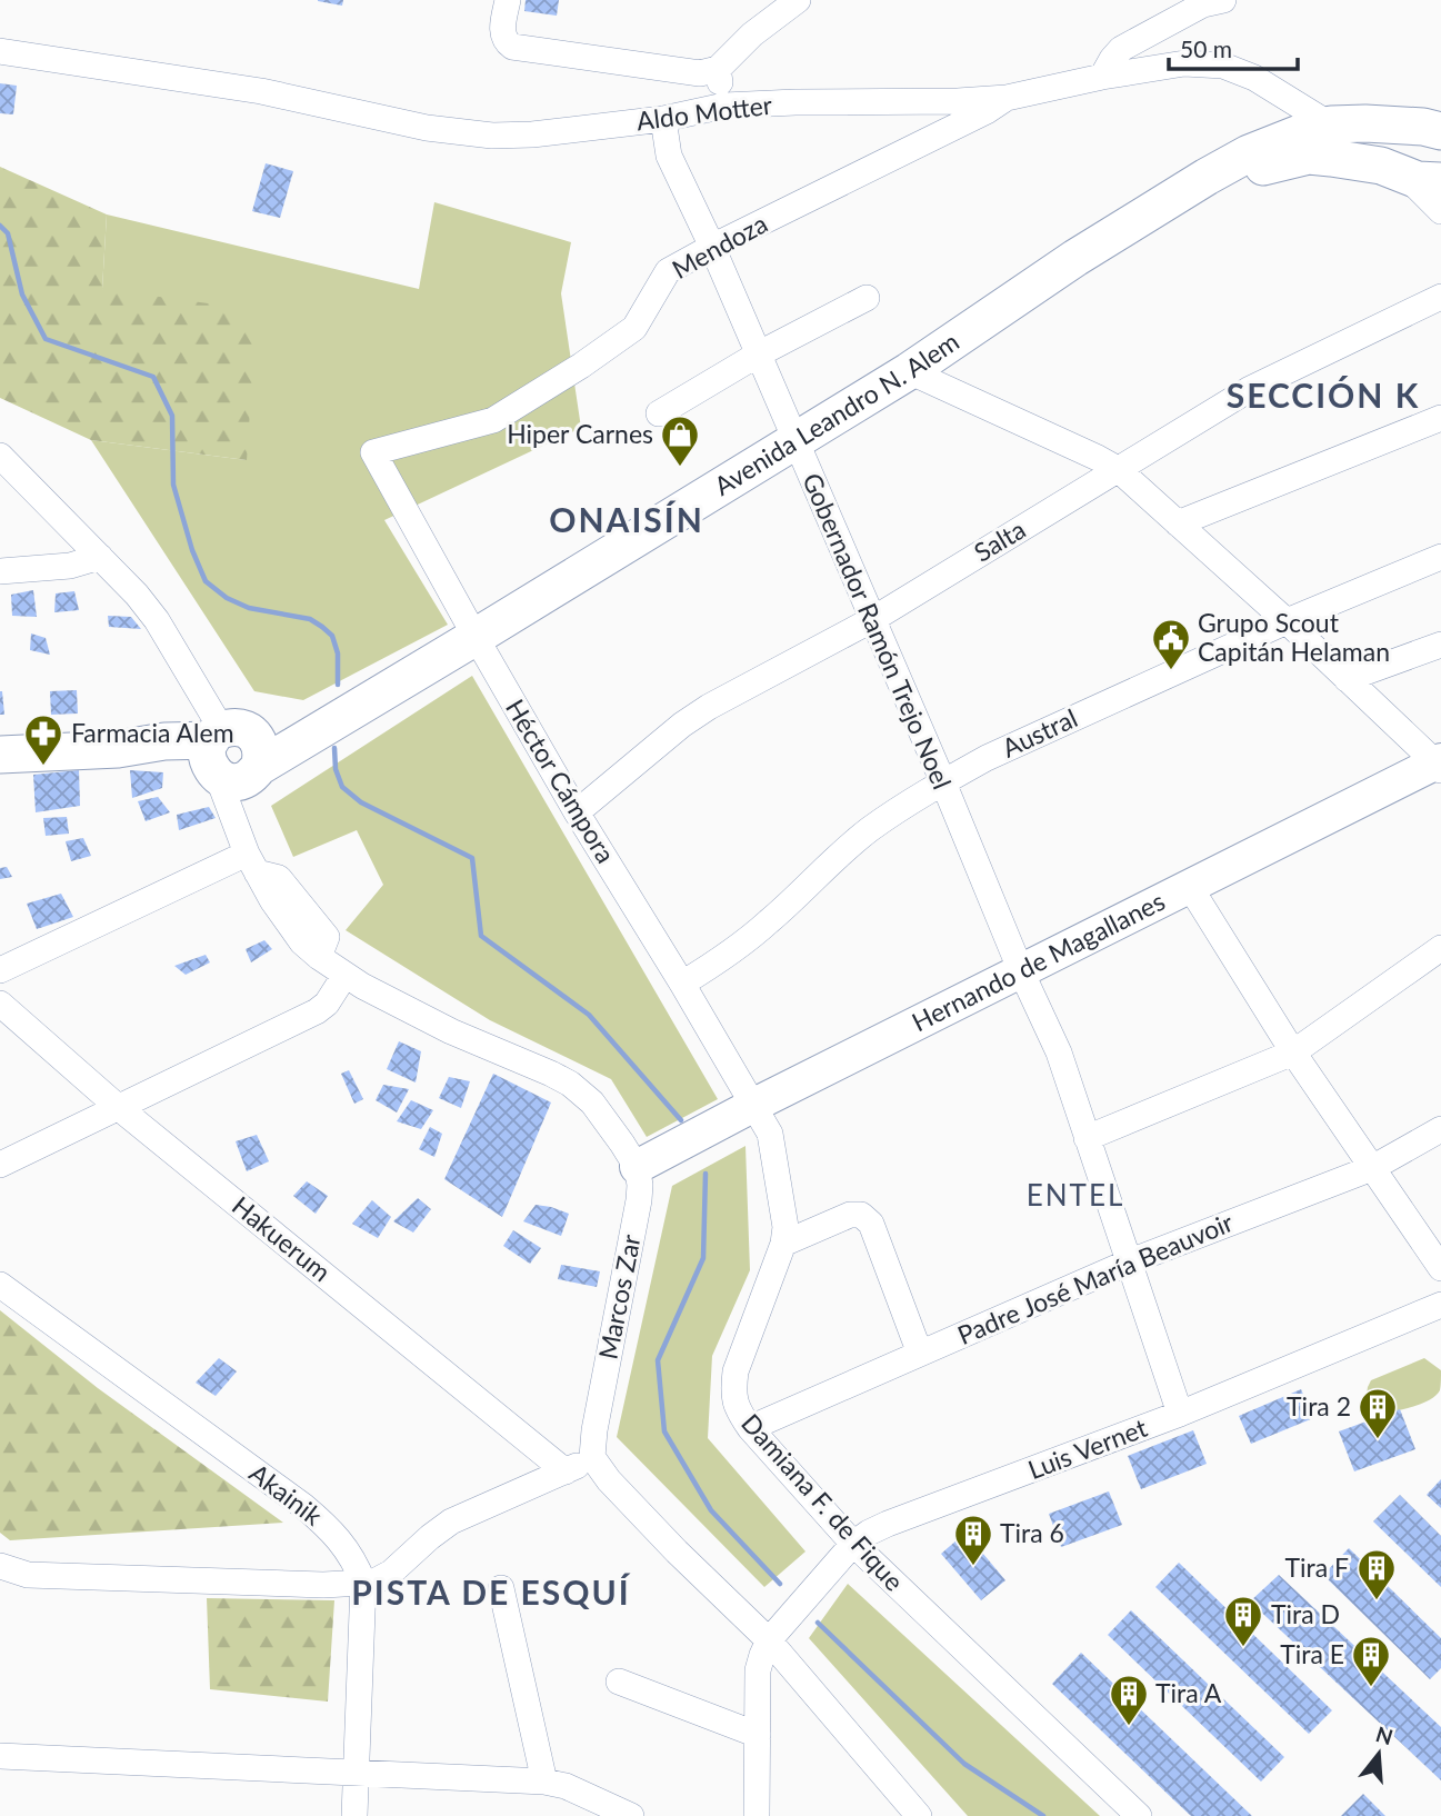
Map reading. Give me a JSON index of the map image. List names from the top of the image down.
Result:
{
  "streets": {
    "highway": ["Avenida Leandro N. Alem"],
    "main road": ["Hernando de Magallanes"],
    "street": [
      "Aldo Motter",
      "Mendoza",
      "Salta",
      "Gobernador Ramón Trejo Noel",
      "Austral",
      "Héctor Cámpora",
      "Hakuerum",
      "Padre José María Beauvoir",
      "Marcos Zar",
      "Luis Vernet",
      "Akainik",
      "Damiana F. de Fique"
    ]
  },
  "crossings": [
    ["Aldo Motter", "Mendoza"],
    ["Aldo Motter", "Avenida Leandro N. Alem"],
    ["Aldo Motter", "Gobernador Ramón Trejo Noel"],
    ["Mendoza", "Gobernador Ramón Trejo Noel"],
    ["Mendoza", "Héctor Cámpora"],
    ["Avenida Leandro N. Alem", "Gobernador Ramón Trejo Noel"],
    ["Avenida Leandro N. Alem", "Héctor Cámpora"],
    ["Salta", "Gobernador Ramón Trejo Noel"],
    ["Salta", "Héctor Cámpora"],
    ["Gobernador Ramón Trejo Noel", "Austral"],
    ["Gobernador Ramón Trejo Noel", "Hernando de Magallanes"],
    ["Gobernador Ramón Trejo Noel", "Padre José María Beauvoir"],
    ["Gobernador Ramón Trejo Noel", "Luis Vernet"],
    ["Austral", "Héctor Cámpora"],
    ["Héctor Cámpora", "Hernando de Magallanes"],
    ["Héctor Cámpora", "Damiana F. de Fique"],
    ["Hernando de Magallanes", "Marcos Zar"],
    ["Hernando de Magallanes", "Damiana F. de Fique"],
    ["Padre José María Beauvoir", "Damiana F. de Fique"],
    ["Luis Vernet", "Damiana F. de Fique"]
  ],
  "districts": [
    "SECCIÓN K",
    "ONAISÍN",
    "ENTEL",
    "PISTA DE ESQUÍ"
  ],
  "places": {
    "shop": ["Hiper Carnes"],
    "public building": ["Grupo Scout Capitán Helaman"],
    "pharmacy": ["Farmacia Alem"],
    "building": [
      "Tira 2",
      "Tira 6",
      "Tira F",
      "Tira D",
      "Tira E",
      "Tira A"
    ]
  },
  "scale_bar": "50 m",
  "north": "top"
}
